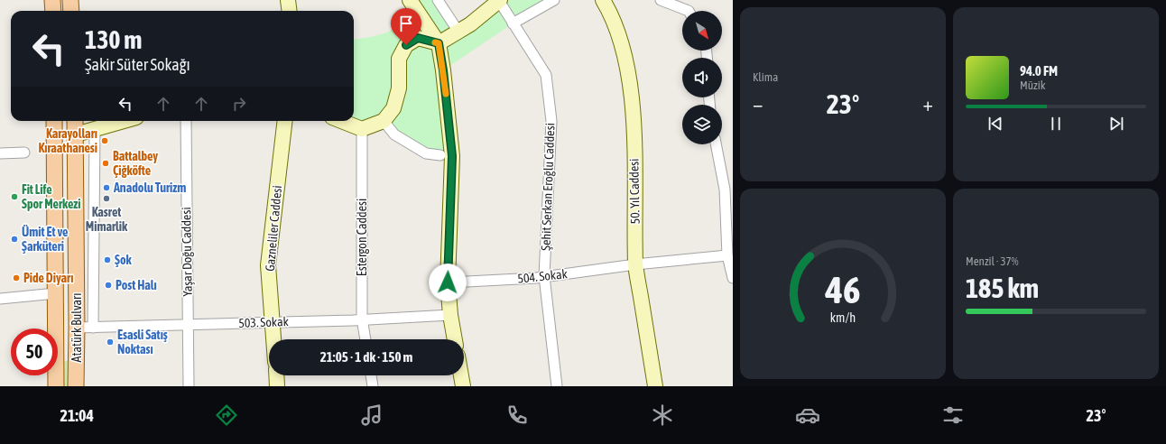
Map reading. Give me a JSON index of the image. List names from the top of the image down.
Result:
{
  "streets": {
    "main road": ["50. Yıl Caddesi", "Gazneliler Caddesi", "Atatürk Bulvarı"],
    "street": [
      "Şehit Serkan Eroğlu Caddesi",
      "Estergon Caddesi",
      "Yaşar Doğu Caddesi",
      "504. Sokak",
      "503. Sokak"
    ]
  },
  "crossings": [
    ["Şehit Serkan Eroğlu Caddesi", "504. Sokak"],
    ["50. Yıl Caddesi", "504. Sokak"],
    ["Gazneliler Caddesi", "503. Sokak"],
    ["Estergon Caddesi", "503. Sokak"],
    ["Yaşar Doğu Caddesi", "503. Sokak"],
    ["503. Sokak", "Atatürk Bulvarı"]
  ],
  "places": [
    "Karayolları Kıraathanesi",
    "Battalbey Çiğköfte",
    "Anadolu Turizm",
    "Fit Life Spor Merkezi",
    "Kasret Mimarlik",
    "Ümit Et ve Şarküteri",
    "Şok",
    "Pide Diyarı",
    "Post Halı",
    "Esasli Satış Noktası"
  ],
  "north": "bottom right",
  "page": {
    "tile": [
      "Klima",
      ["Menzil · 37%", "185 km"]
    ],
    "turn": ["130 m", "Şakir Süter Sokağı"],
    "song": ["94.0 FM", "Müzik"],
    "heat": ["−", "23°", "+"],
    "limit": "50",
    "trip": "21:05 · 1 dk · 150 m",
    "tabs": ["21:04", "23°"],
    "gauge": ["46", "km/h"]
  }
}
